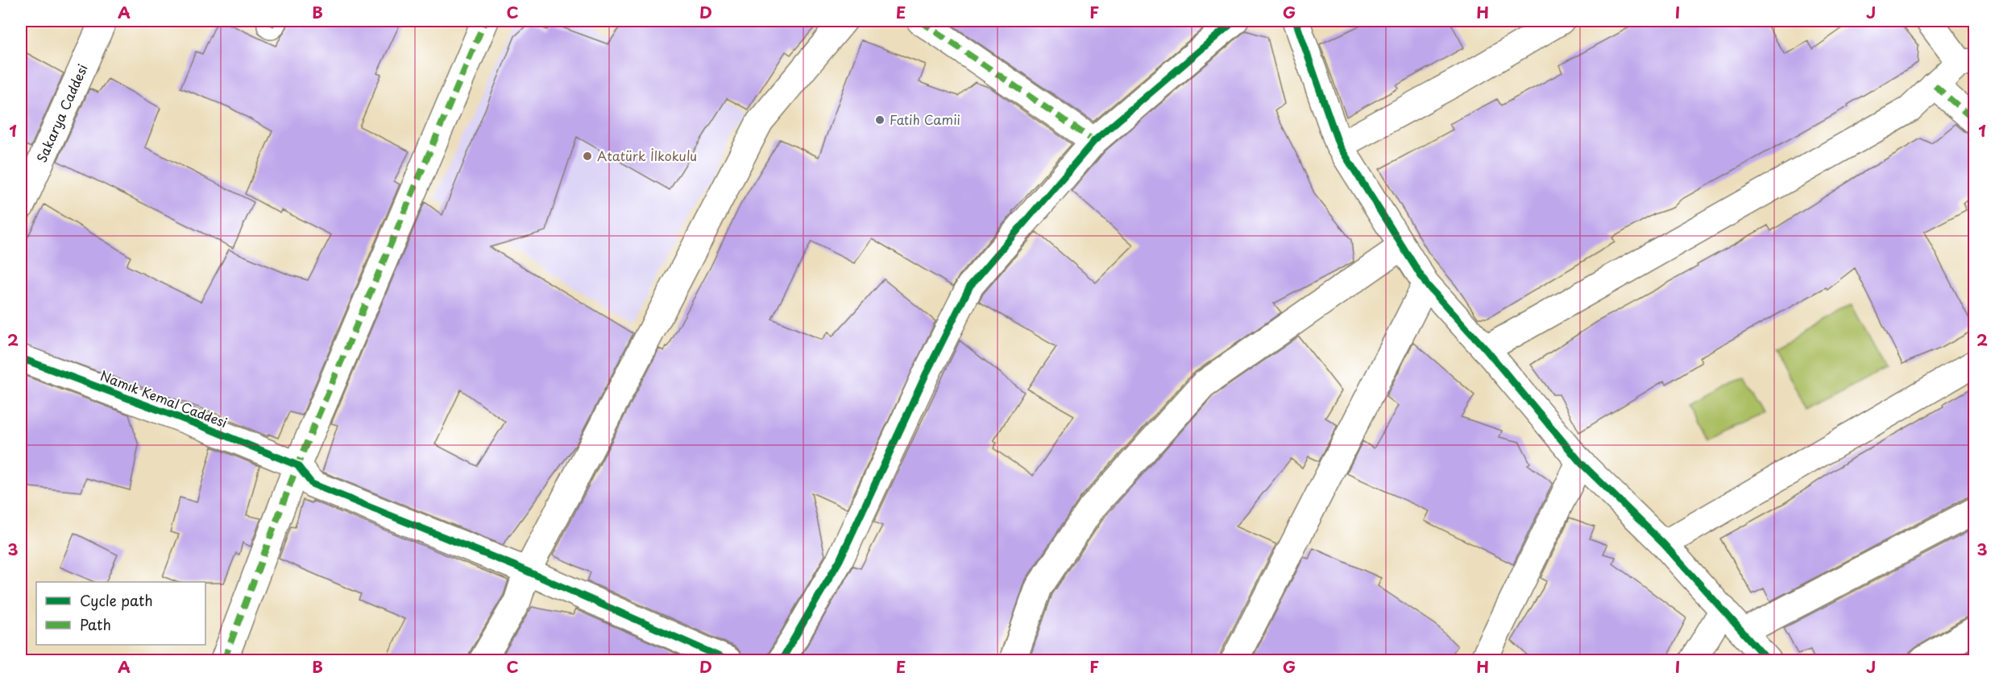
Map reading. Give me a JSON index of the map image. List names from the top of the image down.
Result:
{
  "streets": {
    "street": ["Sakarya Caddesi", "Namık Kemal Caddesi"]
  },
  "places": ["Fatih Camii", "Atatürk İlkokulu"],
  "legend": ["Cycle path", "Path"],
  "grid": {
    "columns": [
      "A",
      "B",
      "C",
      "D",
      "E",
      "F",
      "G",
      "H",
      "I",
      "J"
    ],
    "rows": ["1", "2", "3"]
  }
}
